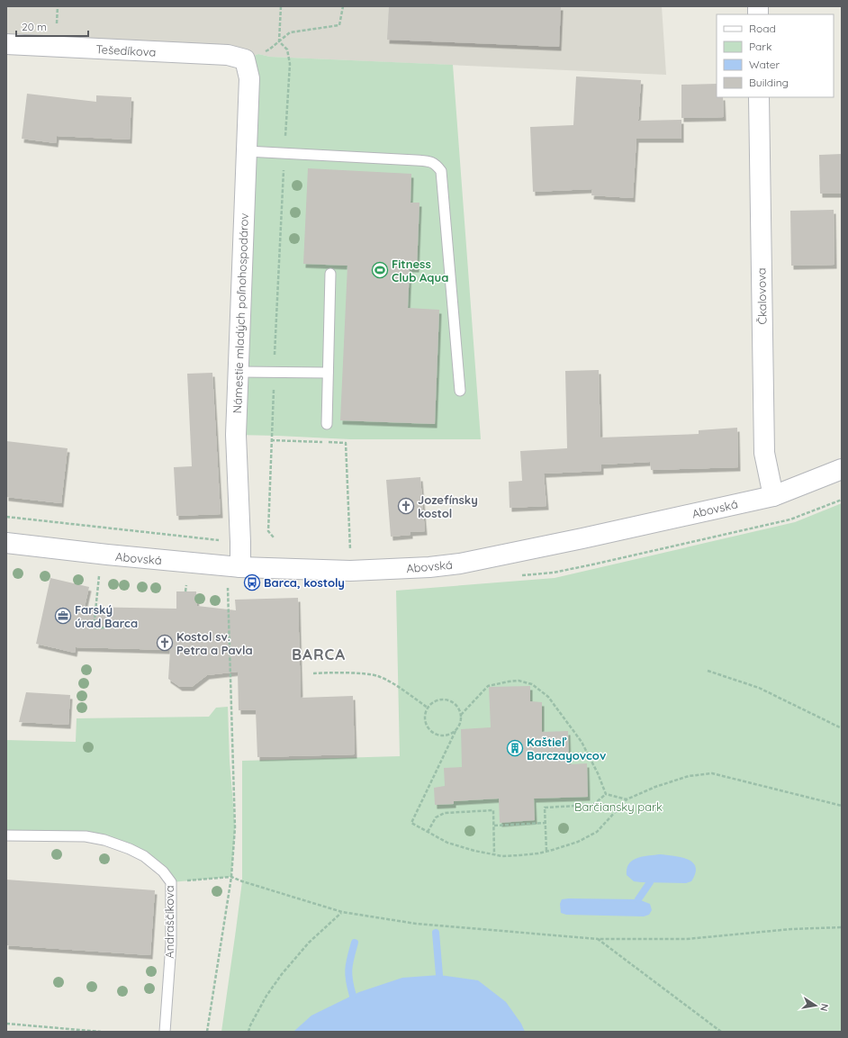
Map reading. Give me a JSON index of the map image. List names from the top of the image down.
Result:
{
  "streets": {
    "street": [
      "Tešedíkova",
      "Čkalovova",
      "Námestie mladých poľnohospodárov",
      "Abovská"
    ],
    "lane": ["Andraščíkova"]
  },
  "crossings": [
    ["Tešedíkova", "Námestie mladých poľnohospodárov"],
    ["Čkalovova", "Abovská"],
    ["Námestie mladých poľnohospodárov", "Abovská"]
  ],
  "districts": ["BARCA"],
  "parks": ["Barčiansky park"],
  "places": {
    "sports": ["Fitness Club Aqua"],
    "church": ["Jozefínsky kostol", "Kostol sv. Petra a Pavla"],
    "bus stop": ["Barca, kostoly"],
    "office": ["Farský úrad Barca"],
    "building": ["Kaštieľ Barczayovcov"]
  },
  "legend": [
    "Road",
    "Park",
    "Water",
    "Building"
  ],
  "scale_bar": "20 m",
  "north": "right"
}
